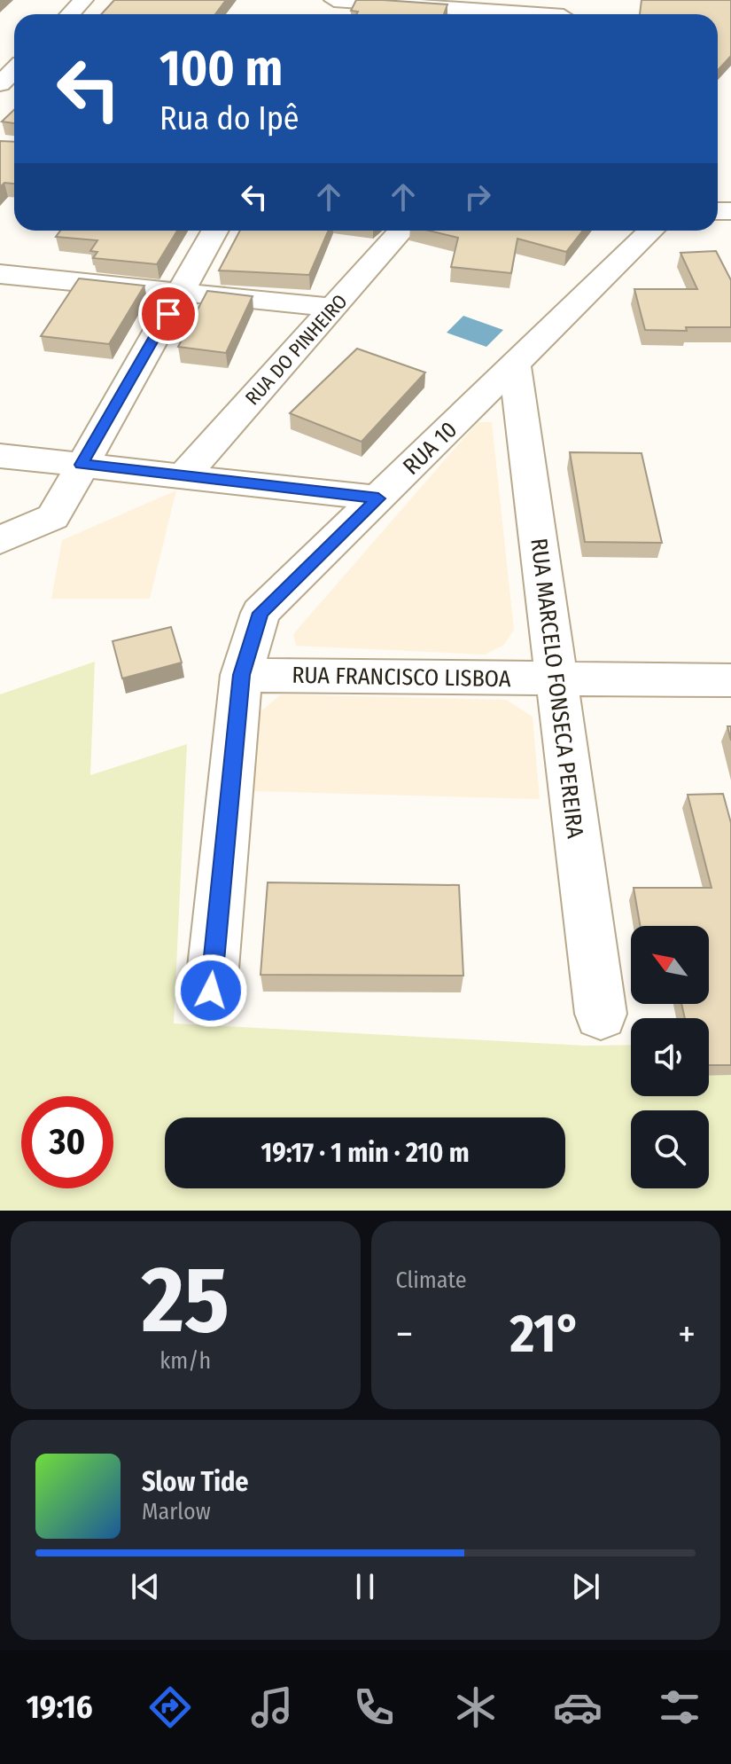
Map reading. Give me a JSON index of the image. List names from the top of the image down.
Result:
{
  "streets": {
    "street": [
      "RUA DO PINHEIRO",
      "RUA 10",
      "RUA FRANCISCO LISBOA",
      "RUA MARCELO FONSECA PEREIRA"
    ]
  },
  "crossings": [
    ["RUA 10", "RUA FRANCISCO LISBOA"],
    ["RUA 10", "RUA MARCELO FONSECA PEREIRA"],
    ["RUA FRANCISCO LISBOA", "RUA MARCELO FONSECA PEREIRA"]
  ],
  "north": "top left",
  "page": {
    "turn": ["100 m", "Rua do Ipê"],
    "limit": "30",
    "trip": "19:17 · 1 min · 210 m",
    "tile": [
      ["25", "km/h"],
      "Climate"
    ],
    "heat": ["−", "21°", "+"],
    "song": ["Slow Tide", "Marlow"],
    "tabs": "19:16"
  }
}
